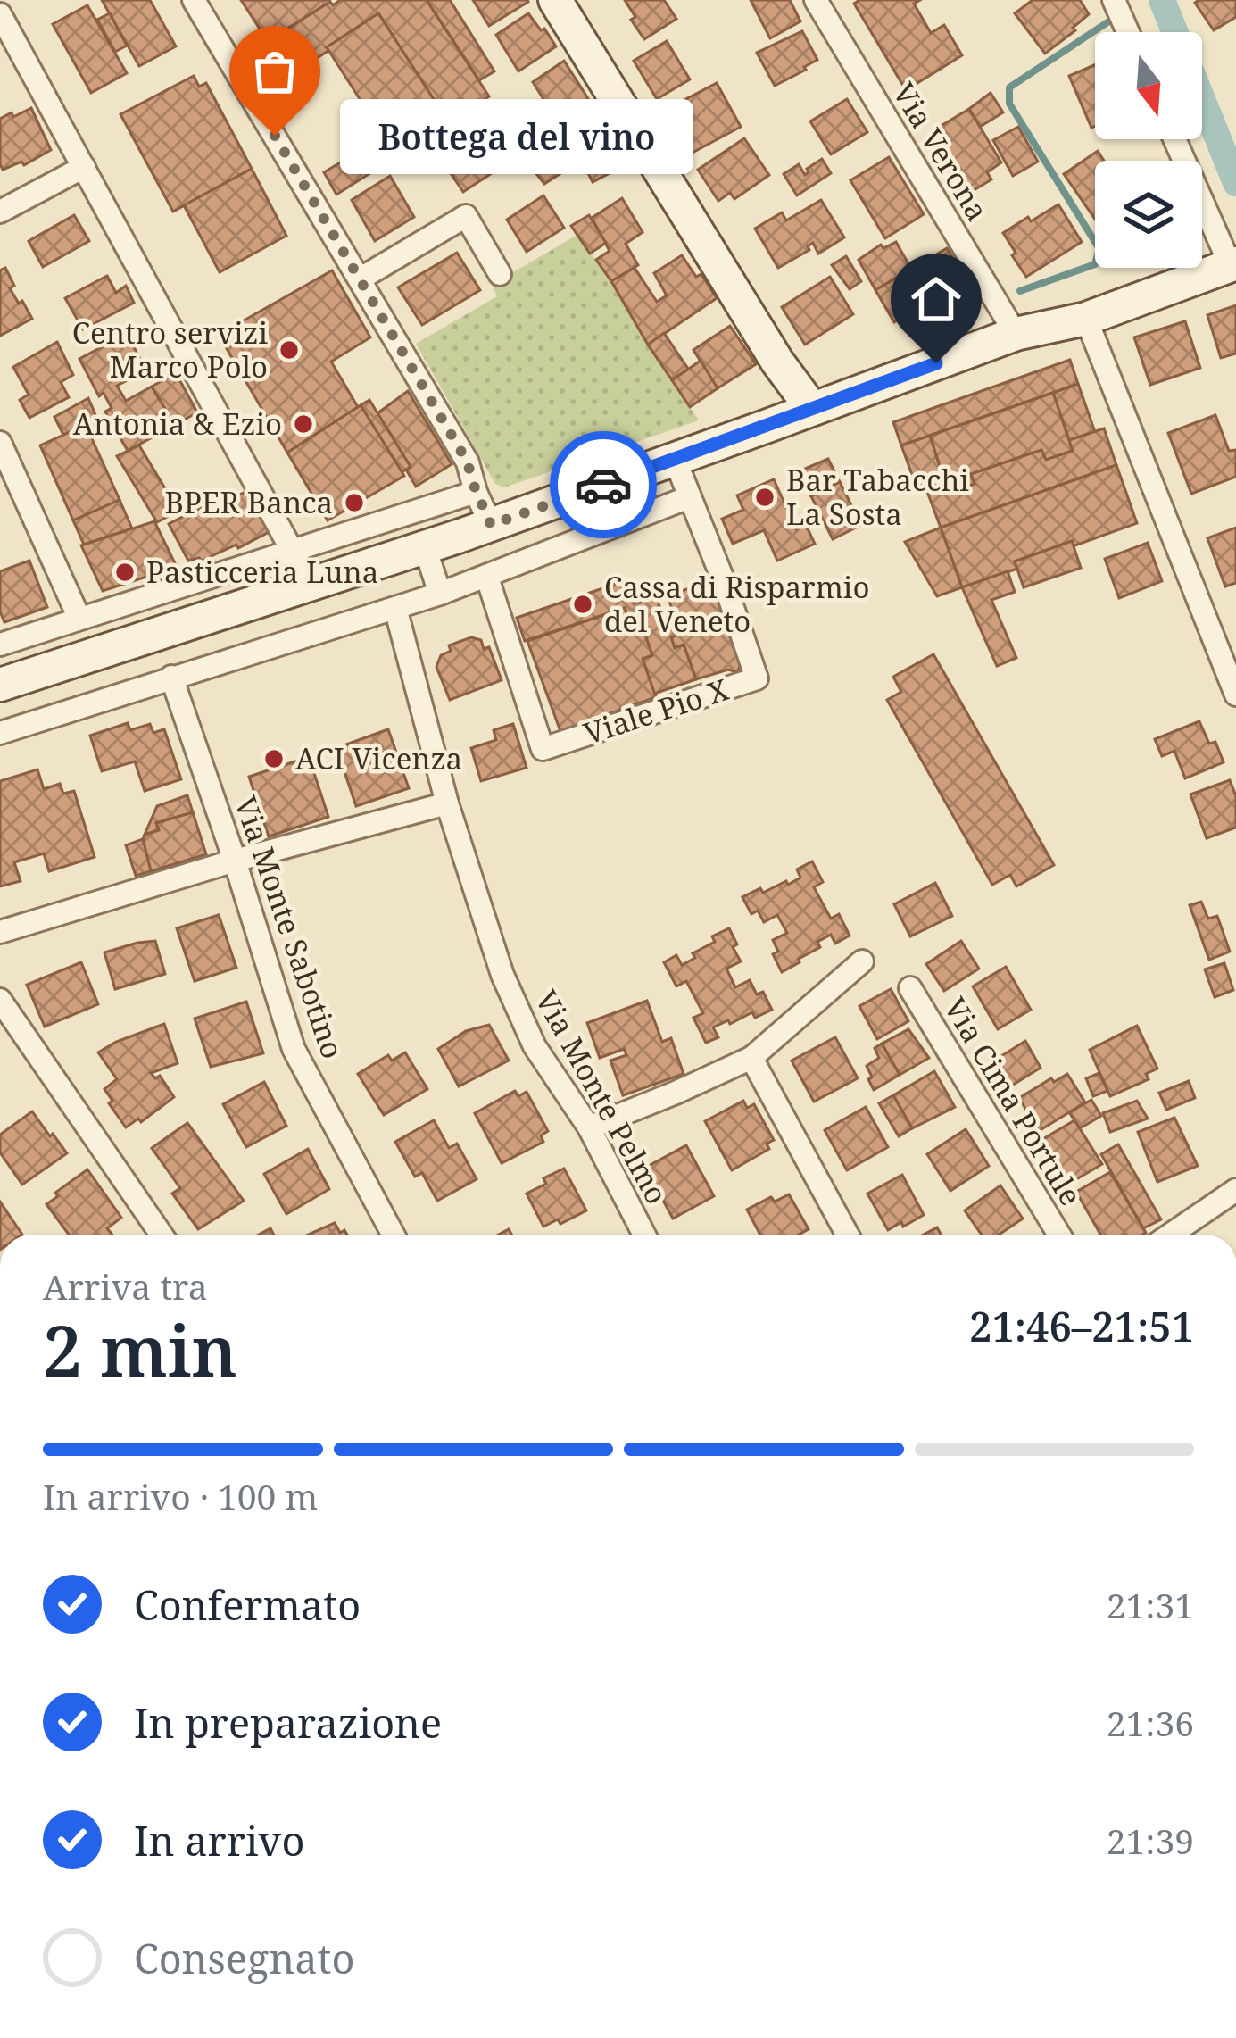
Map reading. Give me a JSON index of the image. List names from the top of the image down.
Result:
{
  "streets": {
    "street": [
      "Via Verona",
      "Viale Pio X",
      "Via Monte Sabotino",
      "Via Monte Pelmo",
      "Via Cima Portule"
    ]
  },
  "places": [
    "Bottega del vino",
    "Centro servizi Marco Polo",
    "Antonia & Ezio",
    "Bar Tabacchi La Sosta",
    "BPER Banca",
    "Pasticceria Luna",
    "Cassa di Risparmio del Veneto",
    "ACI Vicenza"
  ],
  "north": "bottom",
  "page": {
    "bubble": "Bottega del vino",
    "heading": ["2 min", "Arriva tra", "21:46–21:51"],
    "bar": "In arrivo · 100 m",
    "list": [
      ["Confermato", "21:31"],
      ["In preparazione", "21:36"],
      ["In arrivo", "21:39"],
      "Consegnato"
    ]
  }
}
